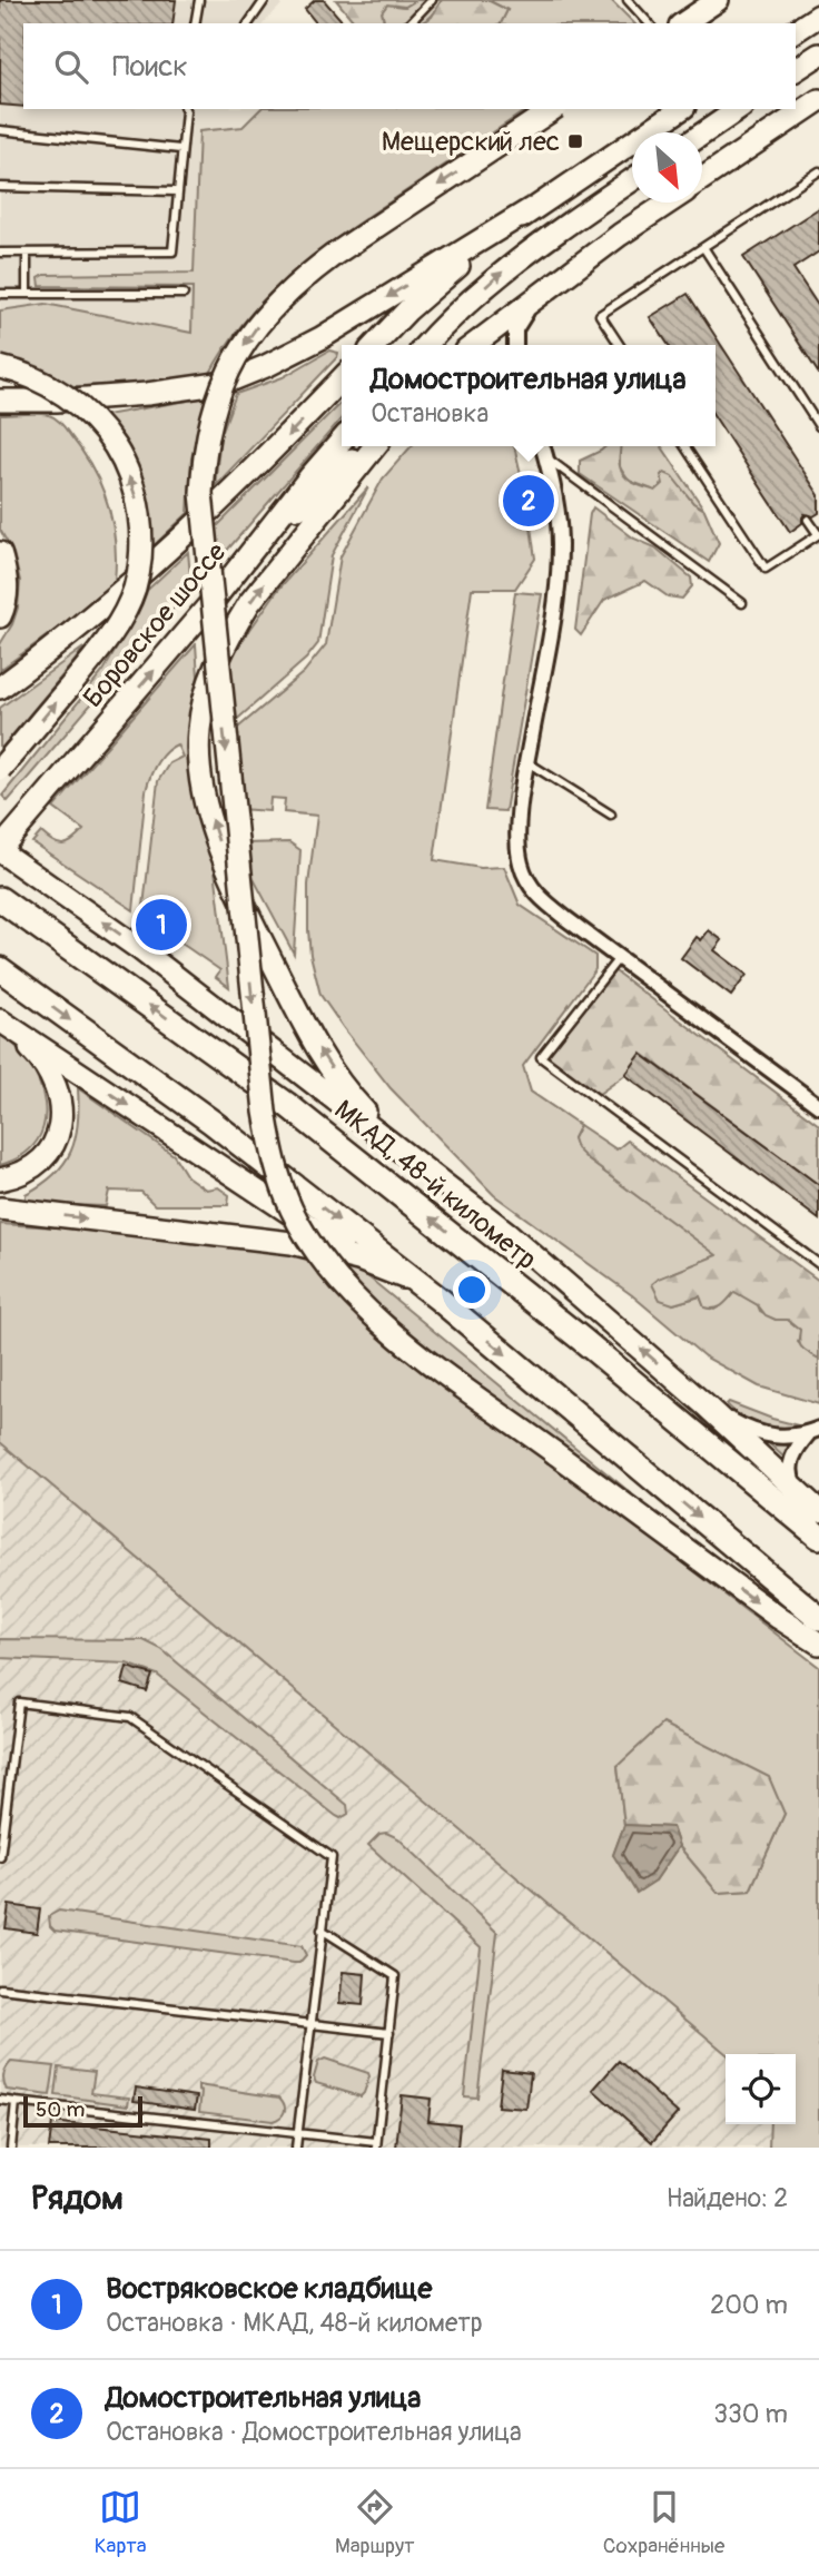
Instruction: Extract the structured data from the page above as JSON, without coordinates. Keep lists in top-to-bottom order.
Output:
{
  "streets": {
    "highway": ["МКАД, 48-й километр"],
    "main road": ["Боровское шоссе"]
  },
  "places": {
    "transit": ["Мещерский лес"]
  },
  "scale_bar": "50 m",
  "north": "bottom right",
  "page": {
    "search": "Поиск",
    "popup": ["Домостроительная улица", "Остановка"],
    "pins": ["2", "1"],
    "scale": "50 m",
    "heading": ["Рядом", "Найдено: 2"],
    "list": [
      {
        "mark": "1",
        "name": "Востряковское кладбище",
        "note": "Остановка · МКАД, 48-й километр",
        "value": "200 m"
      },
      {
        "mark": "2",
        "name": "Домостроительная улица",
        "note": "Остановка · Домостроительная улица",
        "value": "330 m"
      }
    ],
    "nav": ["Карта", "Маршрут", "Сохранённые"]
  }
}
